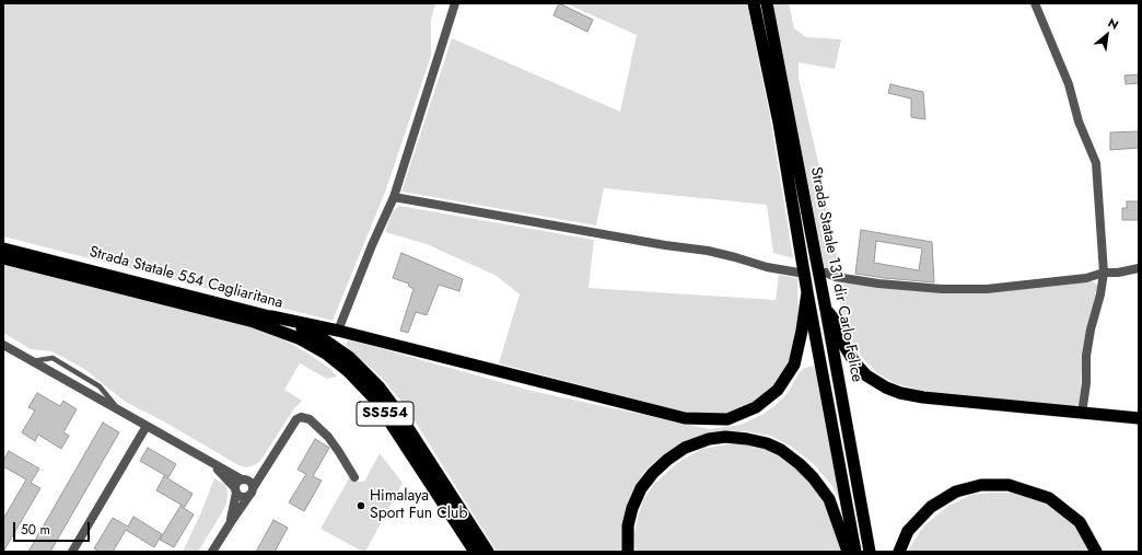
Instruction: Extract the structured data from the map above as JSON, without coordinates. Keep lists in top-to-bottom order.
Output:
{
  "streets": {
    "highway": ["Strada Statale 131 dir Carlo Felice", "Strada Statale 554 Cagliaritana", "SS554"]
  },
  "places": ["Himalaya Sport Fun Club"],
  "scale_bar": "50 m",
  "north": "top right"
}
